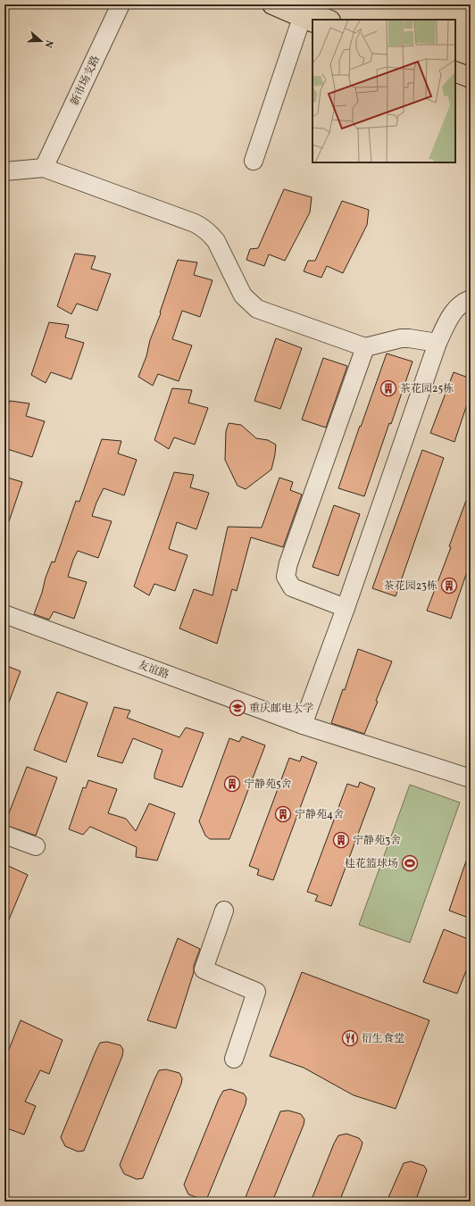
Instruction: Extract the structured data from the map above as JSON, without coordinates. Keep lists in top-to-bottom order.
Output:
{
  "streets": {
    "street": ["新市场支路", "友谊路"]
  },
  "places": {
    "building": [
      "茶花园25栋",
      "茶花园23栋",
      "宁静苑5舍",
      "宁静苑4舍",
      "宁静苑3舍"
    ],
    "school or university": ["重庆邮电大学"],
    "sports": ["桂花篮球场"],
    "restaurant": ["衍生食堂"]
  },
  "north": "right"
}
